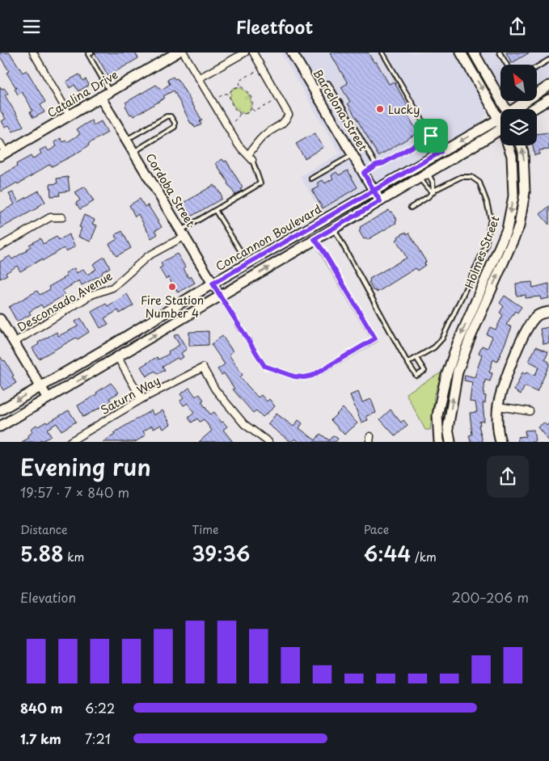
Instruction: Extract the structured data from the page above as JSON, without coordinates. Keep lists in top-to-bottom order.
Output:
{
  "streets": {
    "main road": [
      "Catalina Drive",
      "Barcelona Street",
      "Cordoba Street",
      "Concannon Boulevard",
      "Holmes Street"
    ],
    "street": ["Desconsado Avenue", "Saturn Way"]
  },
  "crossings": [
    ["Catalina Drive", "Cordoba Street"],
    ["Barcelona Street", "Concannon Boulevard"],
    ["Cordoba Street", "Concannon Boulevard"],
    ["Cordoba Street", "Desconsado Avenue"]
  ],
  "places": ["Lucky", "Fire Station Number 4"],
  "north": "top left",
  "page": {
    "header": "Fleetfoot",
    "heading": ["Evening run", "19:57 · 7 × 840 m"],
    "stats": [
      ["Distance", "5.88 km"],
      ["Time", "39:36"],
      ["Pace", "6:44 /km"]
    ],
    "chart": ["Elevation", "200–206 m"],
    "list": [
      {
        "name": "840 m",
        "note": "6:22"
      },
      {
        "name": "1.7 km",
        "note": "7:21"
      }
    ]
  }
}
